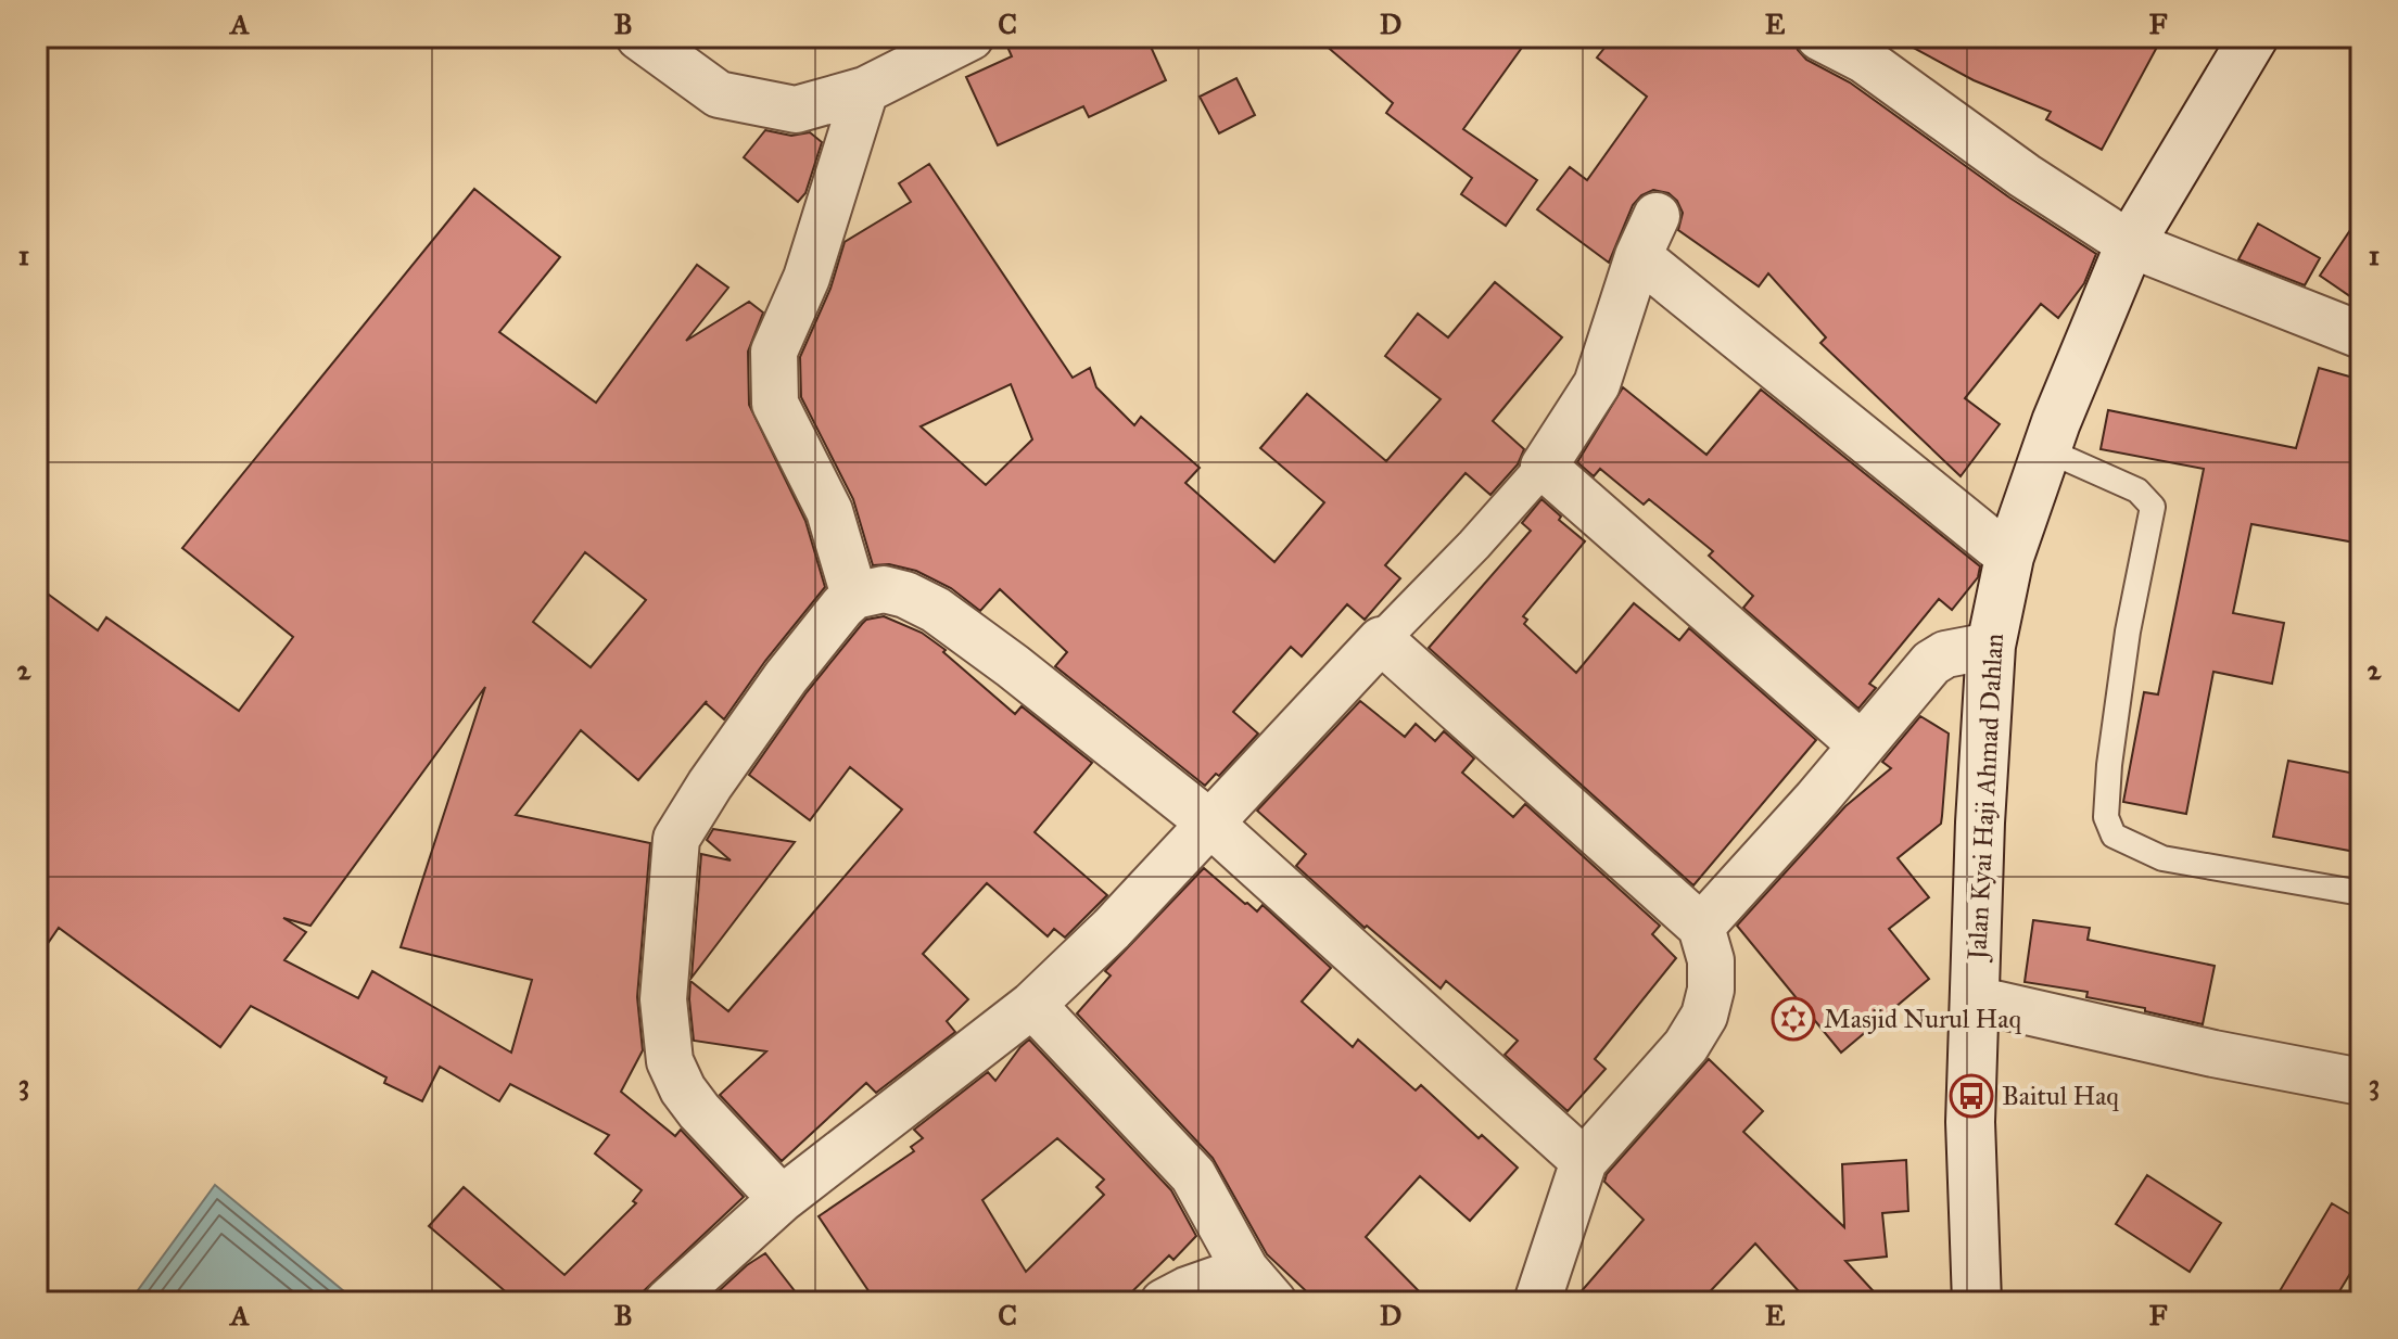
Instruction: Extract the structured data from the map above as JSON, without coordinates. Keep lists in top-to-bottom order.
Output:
{
  "streets": {
    "main road": ["Jalan Kyai Haji Ahmad Dahlan"]
  },
  "places": {
    "synagogue": ["Masjid Nurul Haq"],
    "bus stop": ["Baitul Haq"]
  },
  "grid": {
    "columns": [
      "A",
      "B",
      "C",
      "D",
      "E",
      "F"
    ],
    "rows": ["1", "2", "3"]
  }
}
